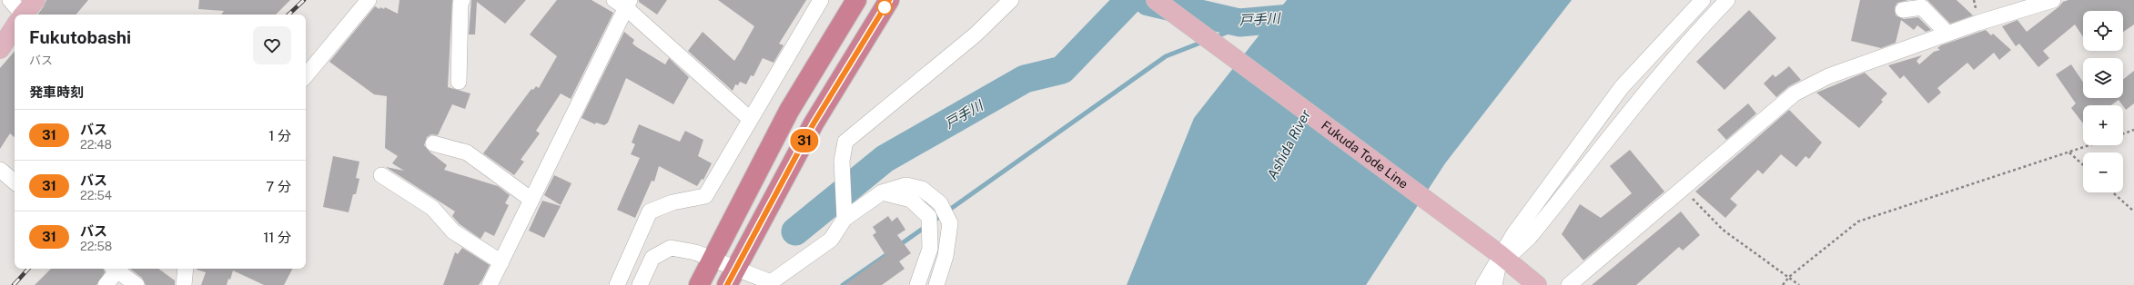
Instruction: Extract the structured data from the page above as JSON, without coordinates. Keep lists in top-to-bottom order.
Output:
{
  "streets": {
    "main road": ["Fukuda Tode Line"]
  },
  "water": ["戸手川", "Ashida River"],
  "lines": ["bus line 31"],
  "page": {
    "on_map": "31",
    "map_buttons": ["+", "−"],
    "heading": [
      ["Fukutobashi", "バス"],
      "発車時刻"
    ],
    "list": [
      {
        "mark": "31",
        "name": "バス",
        "note": "22:48",
        "value": "1 分"
      },
      {
        "mark": "31",
        "name": "バス",
        "note": "22:54",
        "value": "7 分"
      },
      {
        "mark": "31",
        "name": "バス",
        "note": "22:58",
        "value": "11 分"
      }
    ]
  }
}
